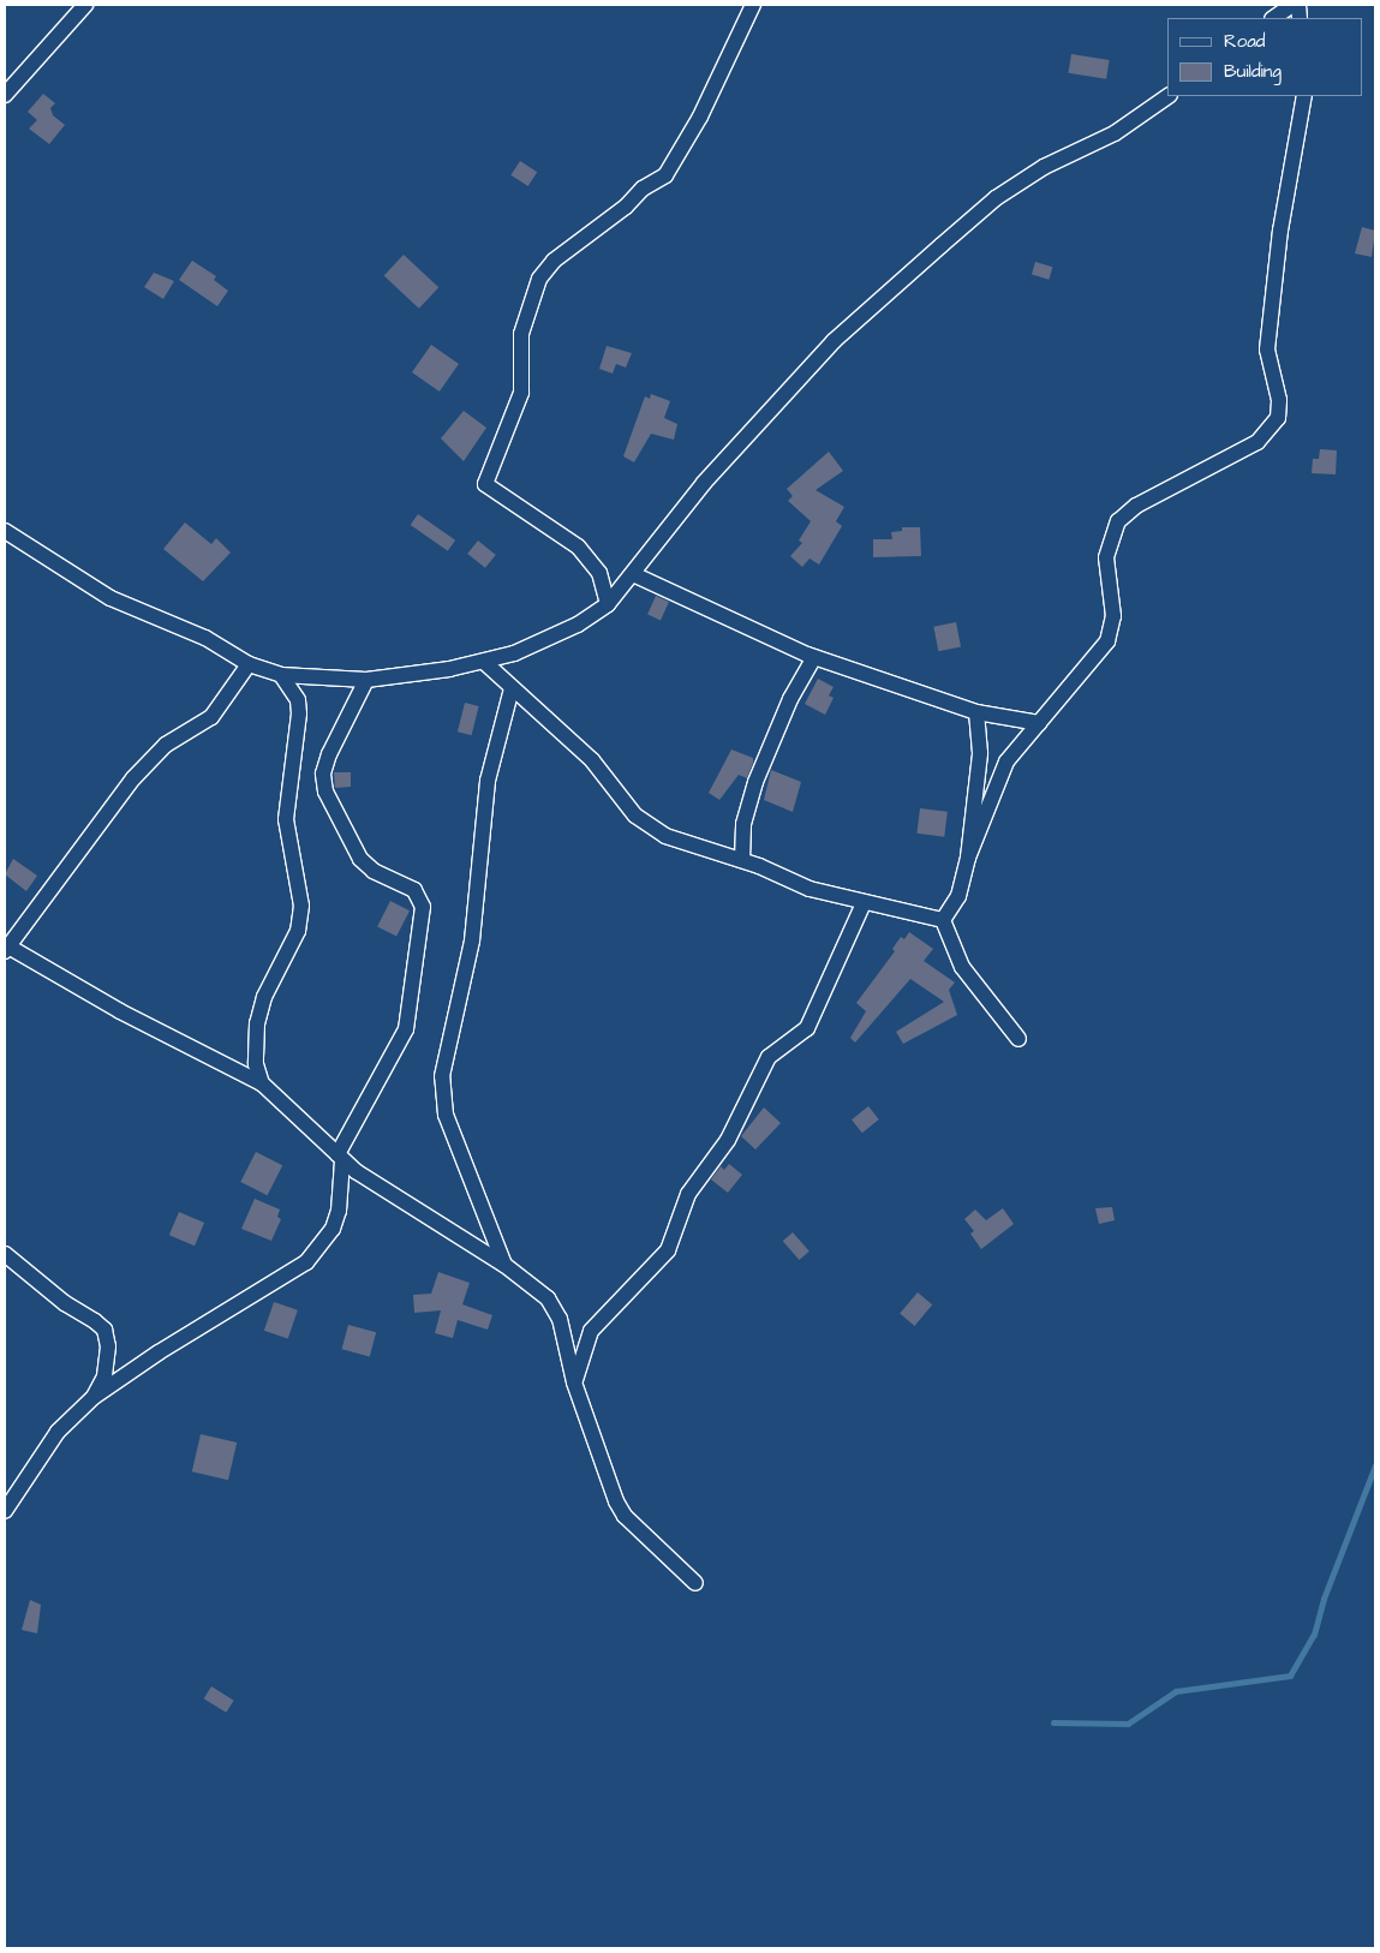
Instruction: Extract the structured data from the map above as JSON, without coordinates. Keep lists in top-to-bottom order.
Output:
{
  "legend": ["Road", "Building"]
}
